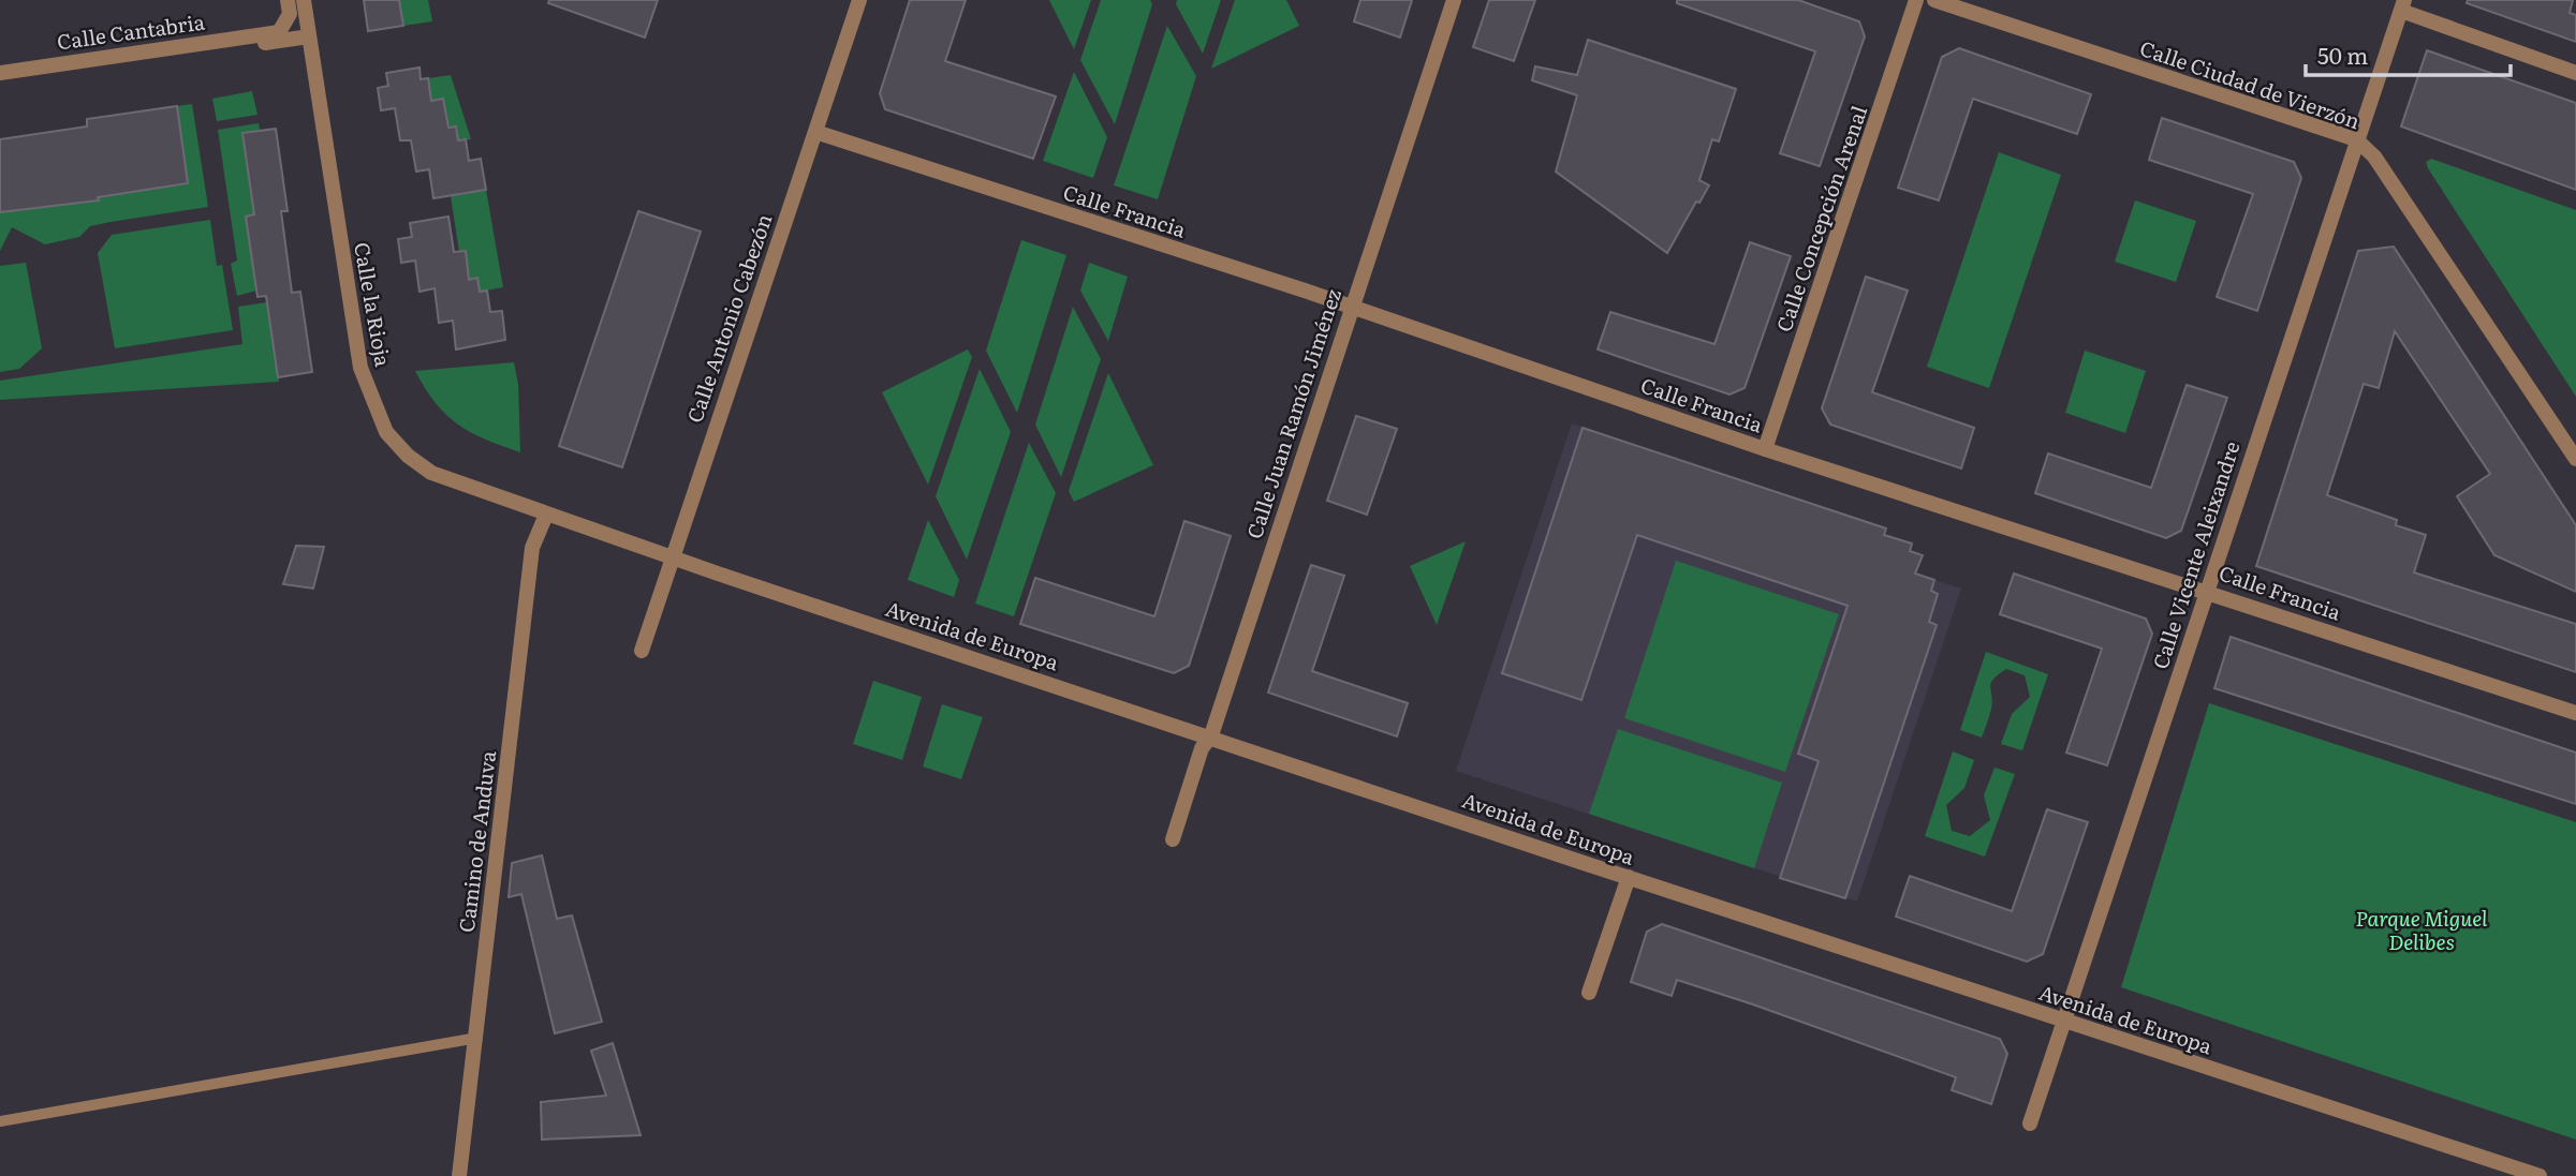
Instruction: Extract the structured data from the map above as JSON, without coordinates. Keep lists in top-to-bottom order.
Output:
{
  "streets": {
    "street": [
      "Calle Cantabria",
      "Calle Ciudad de Vierzón",
      "Calle Francia",
      "Calle Concepción Arenal",
      "Calle la Rioja",
      "Calle Antonio Cabezón",
      "Calle Juan Ramón Jiménez",
      "Calle Vicente Aleixandre",
      "Avenida de Europa",
      "Camino de Anduva"
    ]
  },
  "crossings": [
    ["Calle Cantabria", "Calle la Rioja"],
    ["Calle Ciudad de Vierzón", "Calle Vicente Aleixandre"],
    ["Calle Francia", "Calle Concepción Arenal"],
    ["Calle Francia", "Calle Antonio Cabezón"],
    ["Calle Francia", "Calle Juan Ramón Jiménez"],
    ["Calle Francia", "Calle Vicente Aleixandre"],
    ["Calle la Rioja", "Avenida de Europa"],
    ["Calle la Rioja", "Camino de Anduva"],
    ["Calle Antonio Cabezón", "Avenida de Europa"],
    ["Calle Juan Ramón Jiménez", "Avenida de Europa"],
    ["Calle Vicente Aleixandre", "Avenida de Europa"],
    ["Avenida de Europa", "Camino de Anduva"]
  ],
  "parks": ["Parque Miguel Delibes"],
  "scale_bar": "50 m"
}
